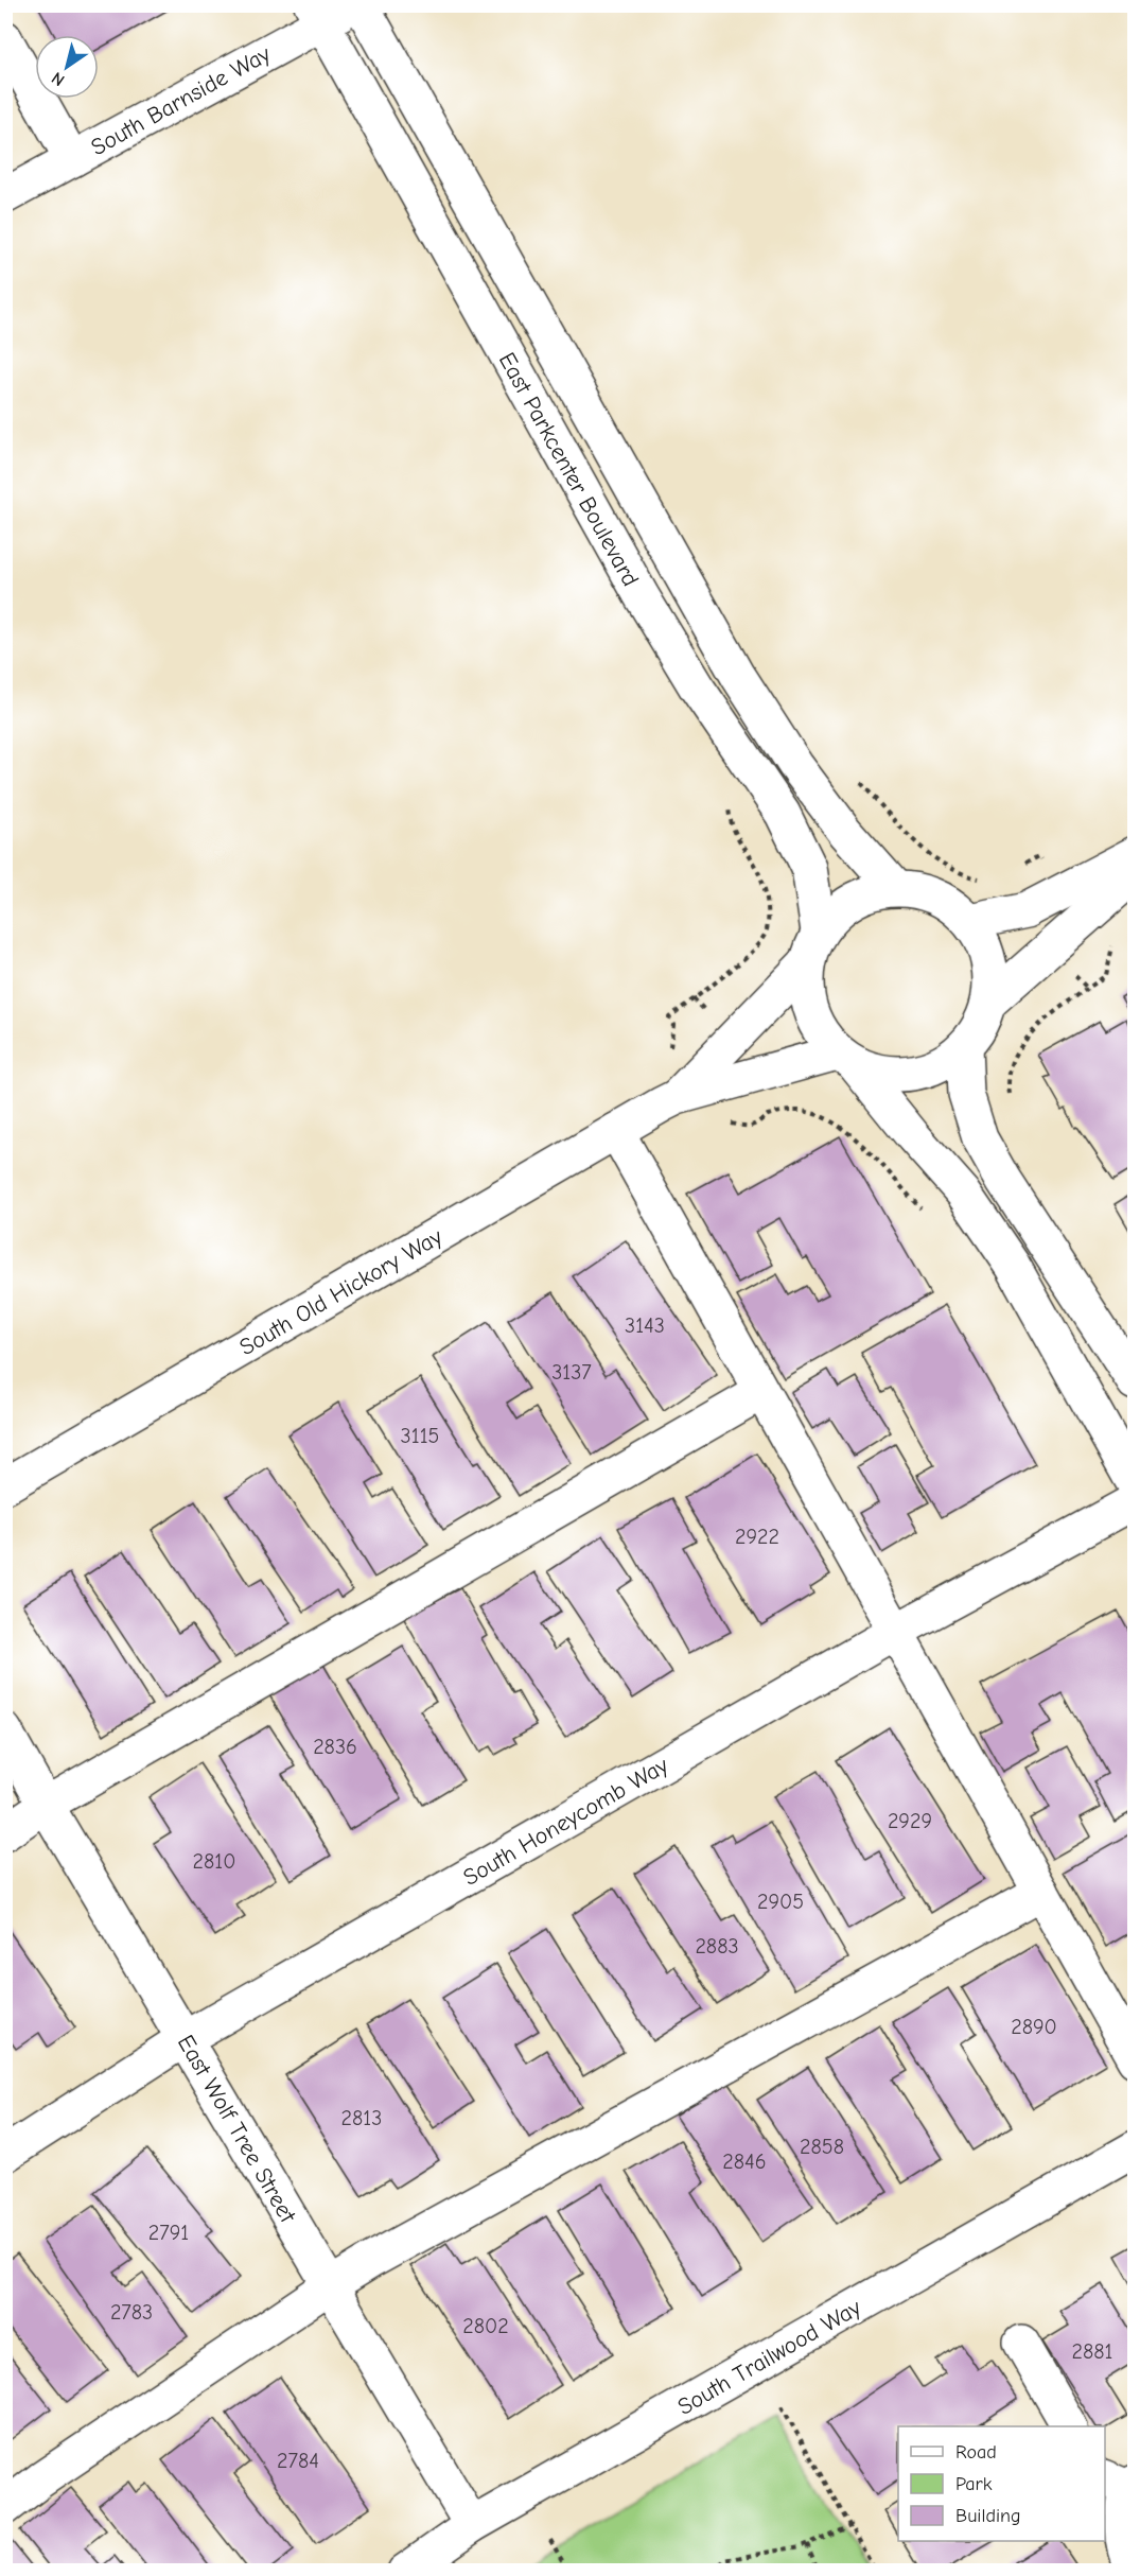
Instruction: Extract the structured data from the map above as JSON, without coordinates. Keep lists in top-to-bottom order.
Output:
{
  "streets": {
    "street": [
      "South Barnside Way",
      "East Parkcenter Boulevard",
      "South Old Hickory Way",
      "South Honeycomb Way",
      "East Wolf Tree Street",
      "South Trailwood Way"
    ]
  },
  "crossings": [
    ["South Barnside Way", "East Parkcenter Boulevard"],
    ["East Parkcenter Boulevard", "South Old Hickory Way"],
    ["South Honeycomb Way", "East Wolf Tree Street"],
    ["East Wolf Tree Street", "South Trailwood Way"]
  ],
  "house_numbers": [
    "3143",
    "3137",
    "3115",
    "2922",
    "2836",
    "2929",
    "2810",
    "2905",
    "2883",
    "2890",
    "2813",
    "2858",
    "2846",
    "2791",
    "2783",
    "2802",
    "2881",
    "2784"
  ],
  "legend": ["Road", "Park", "Building"],
  "north": "bottom left"
}
